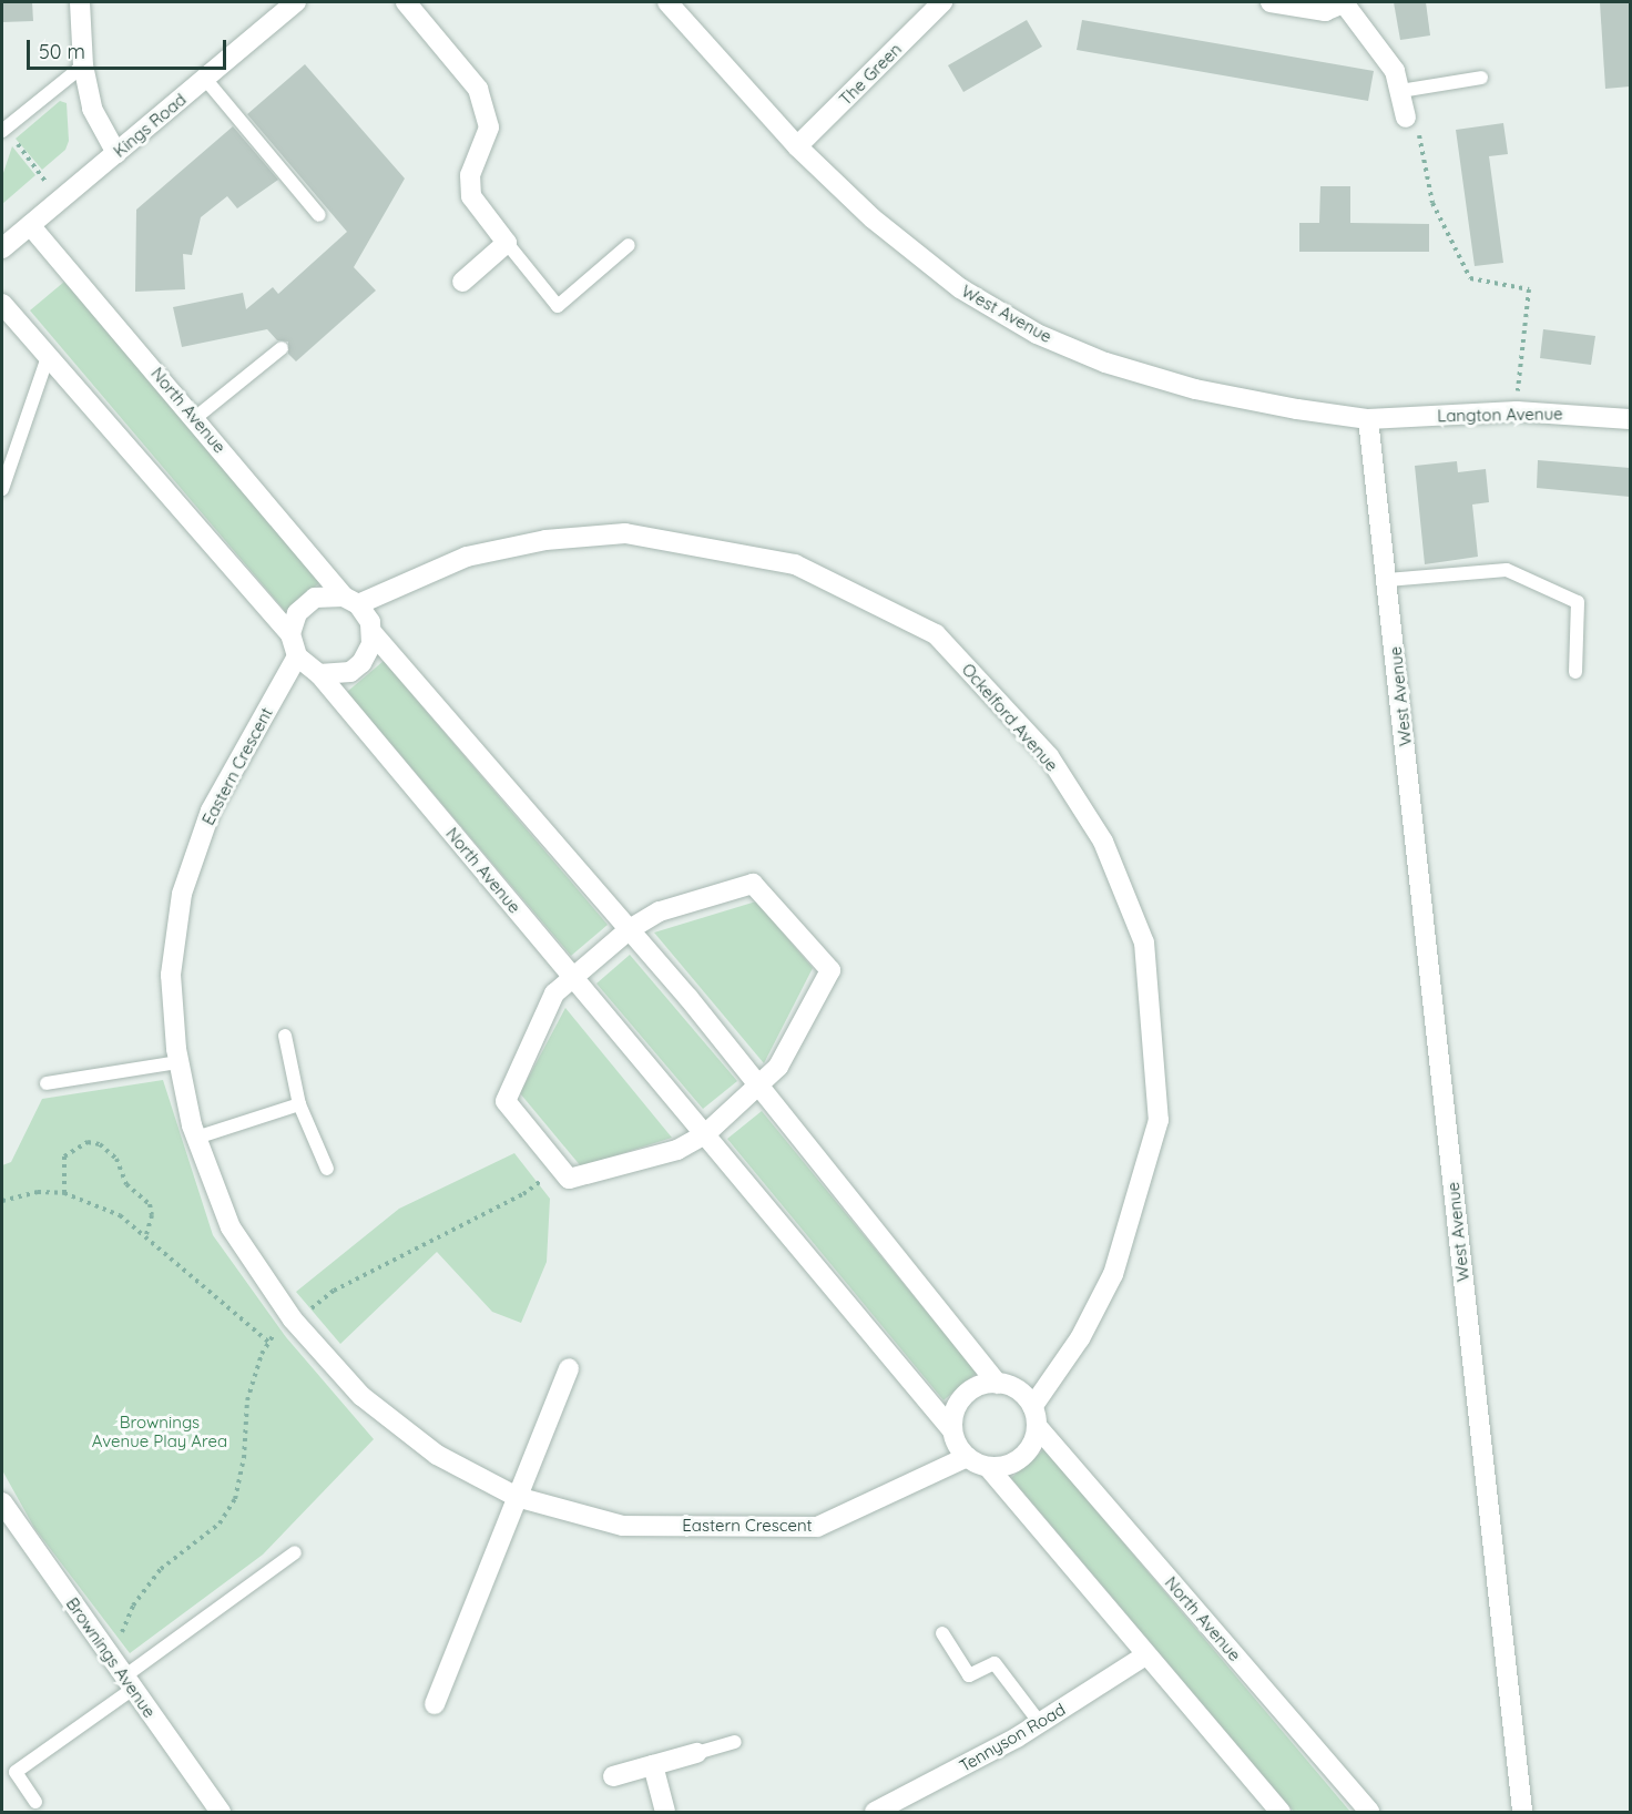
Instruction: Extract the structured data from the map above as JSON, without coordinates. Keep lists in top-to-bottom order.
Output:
{
  "streets": {
    "street": [
      "The Green",
      "Kings Road",
      "West Avenue",
      "North Avenue",
      "Langton Avenue",
      "Ockelford Avenue",
      "Eastern Crescent",
      "Brownings Avenue",
      "Tennyson Road"
    ]
  },
  "crossings": [
    ["The Green", "West Avenue"],
    ["Kings Road", "North Avenue"],
    ["West Avenue", "Langton Avenue"],
    ["North Avenue", "Ockelford Avenue"],
    ["North Avenue", "Eastern Crescent"],
    ["Ockelford Avenue", "Eastern Crescent"]
  ],
  "parks": ["Brownings Avenue Play Area"],
  "scale_bar": "50 m"
}
